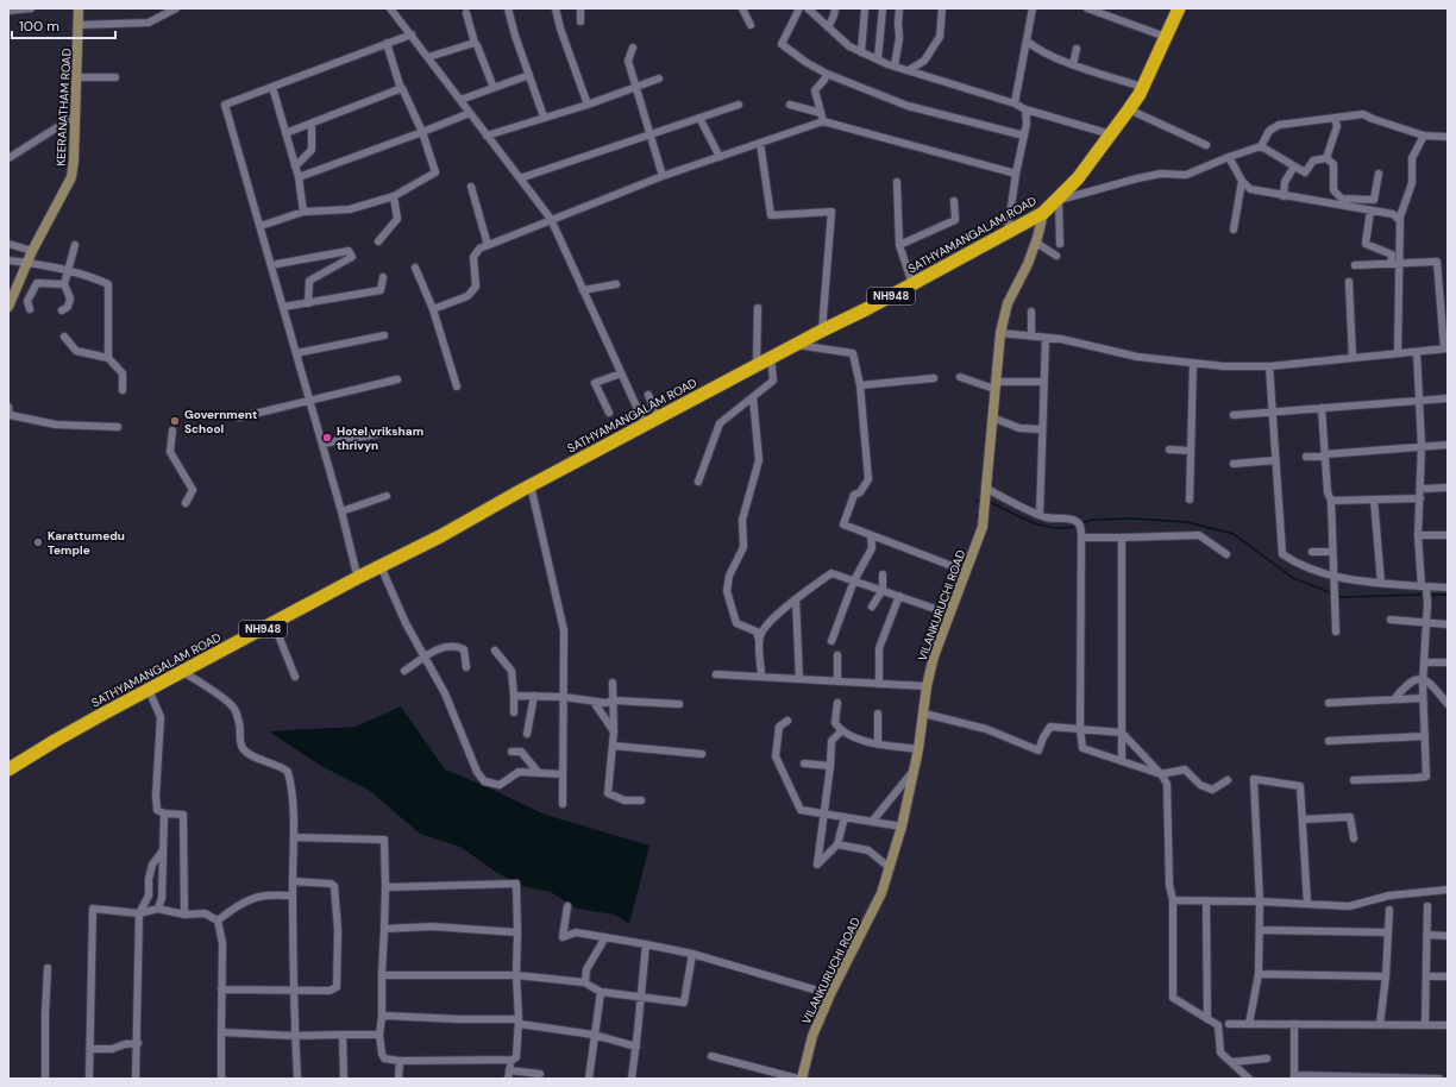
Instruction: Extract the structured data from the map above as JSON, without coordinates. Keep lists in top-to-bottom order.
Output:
{
  "streets": {
    "highway": ["SATHYAMANGALAM ROAD", "NH948"],
    "street": ["KEERANATHAM ROAD", "VILANKURUCHI ROAD"]
  },
  "crossings": [
    ["SATHYAMANGALAM ROAD", "VILANKURUCHI ROAD"]
  ],
  "places": ["Government School", "Hotel vriksham thrivyn", "Karattumedu Temple"],
  "scale_bar": "100 m"
}
